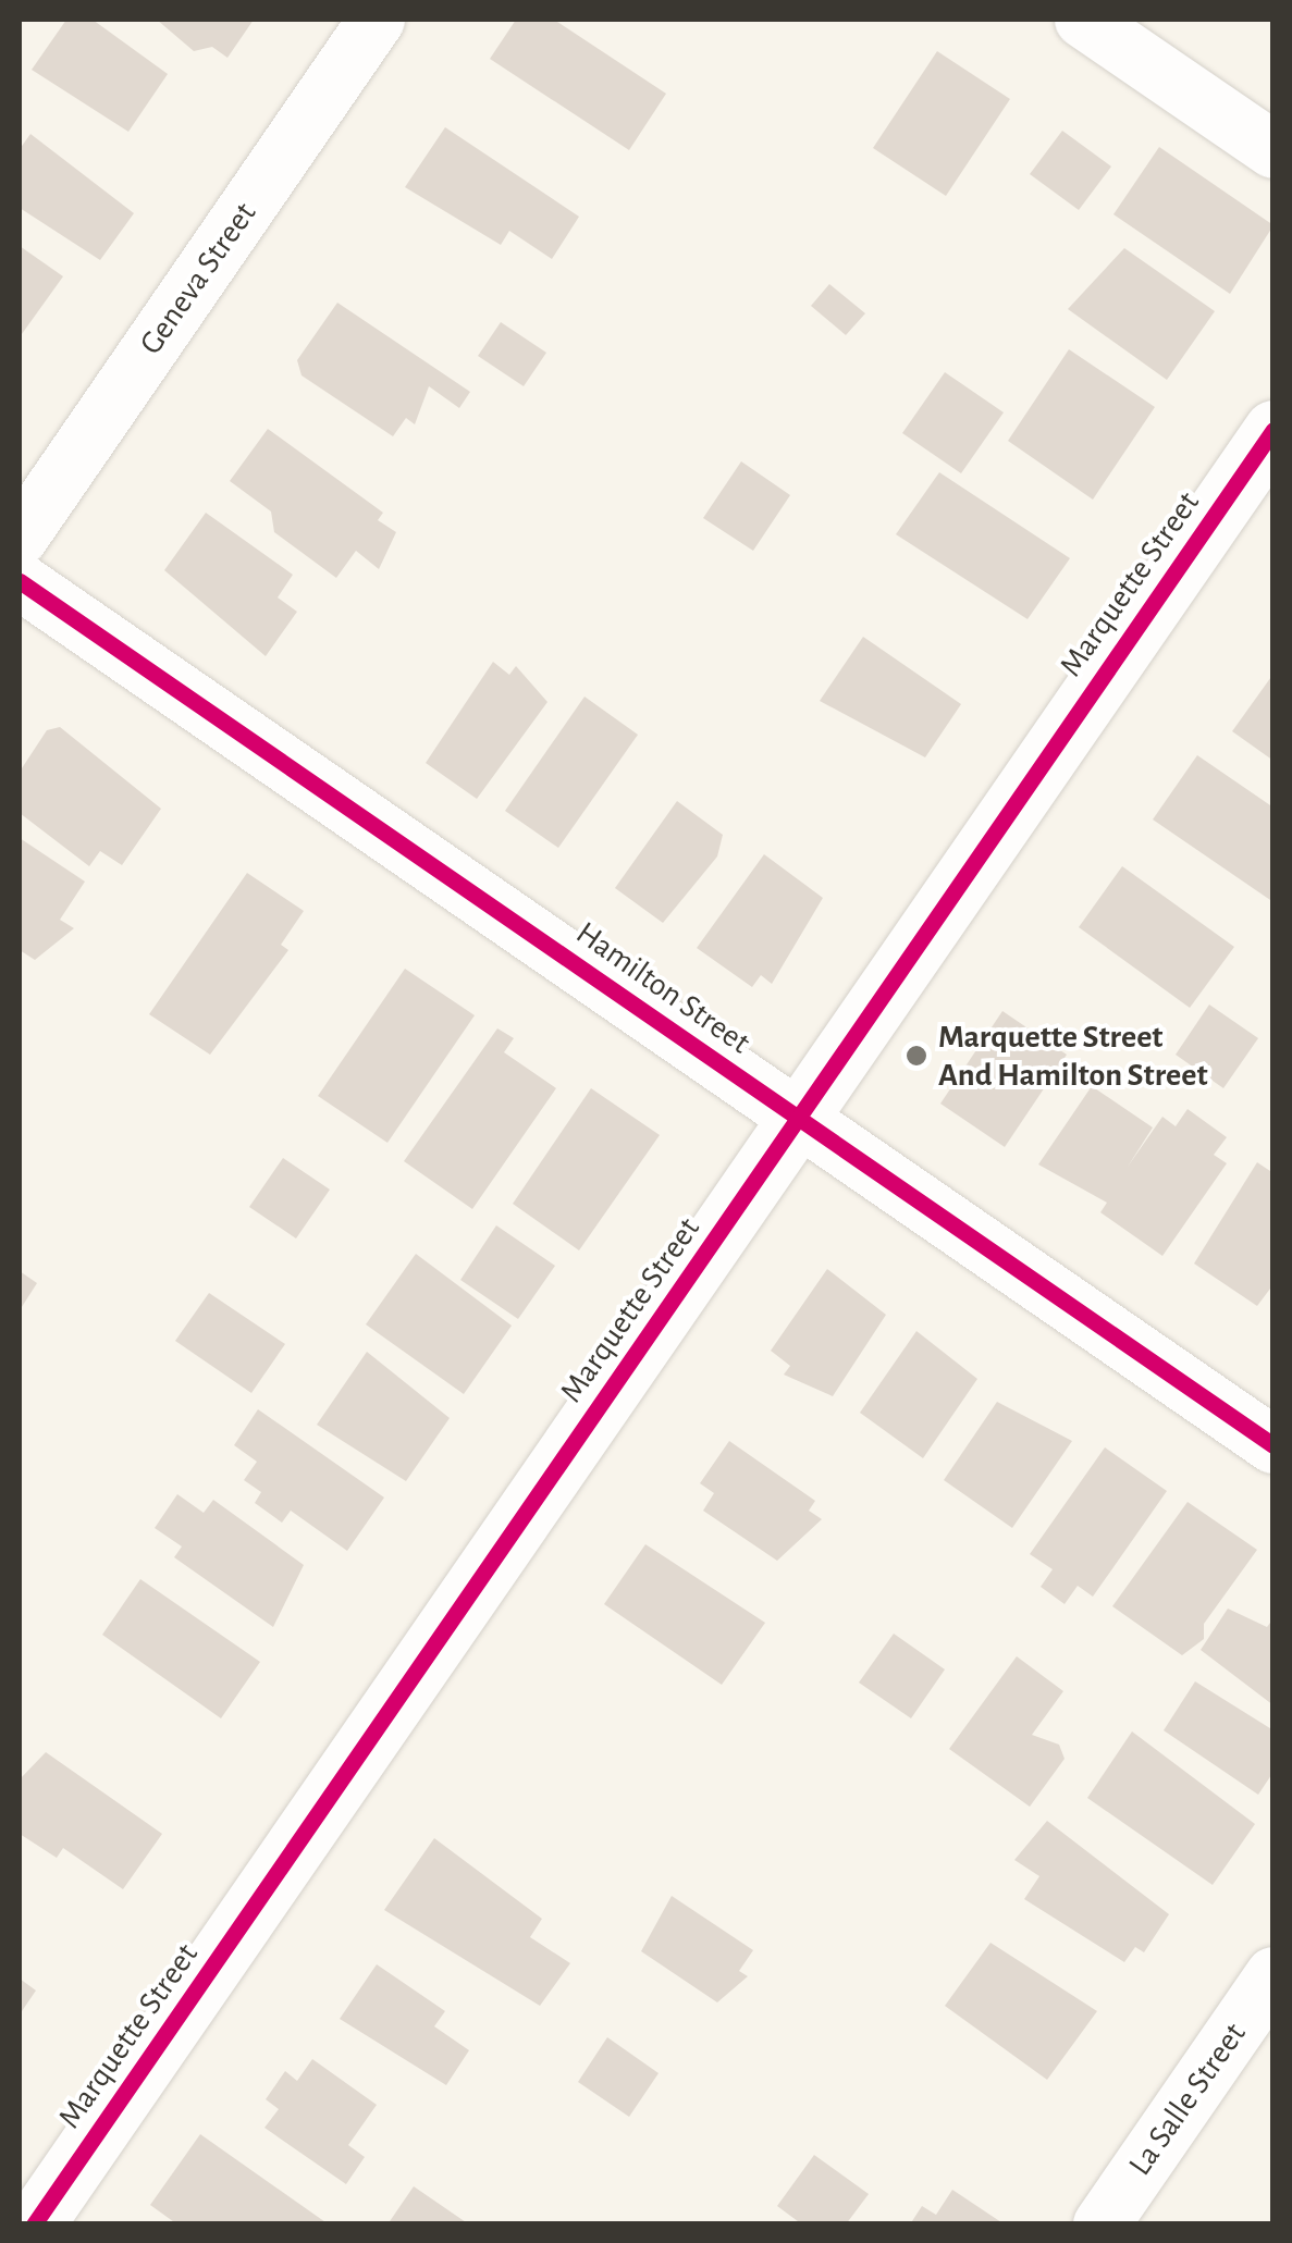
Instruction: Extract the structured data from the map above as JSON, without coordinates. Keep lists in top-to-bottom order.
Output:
{
  "streets": {
    "street": [
      "Geneva Street",
      "Marquette Street",
      "Hamilton Street",
      "La Salle Street"
    ]
  },
  "crossings": [
    ["Marquette Street", "Hamilton Street"]
  ],
  "places": ["Marquette Street And Hamilton Street"]
}
